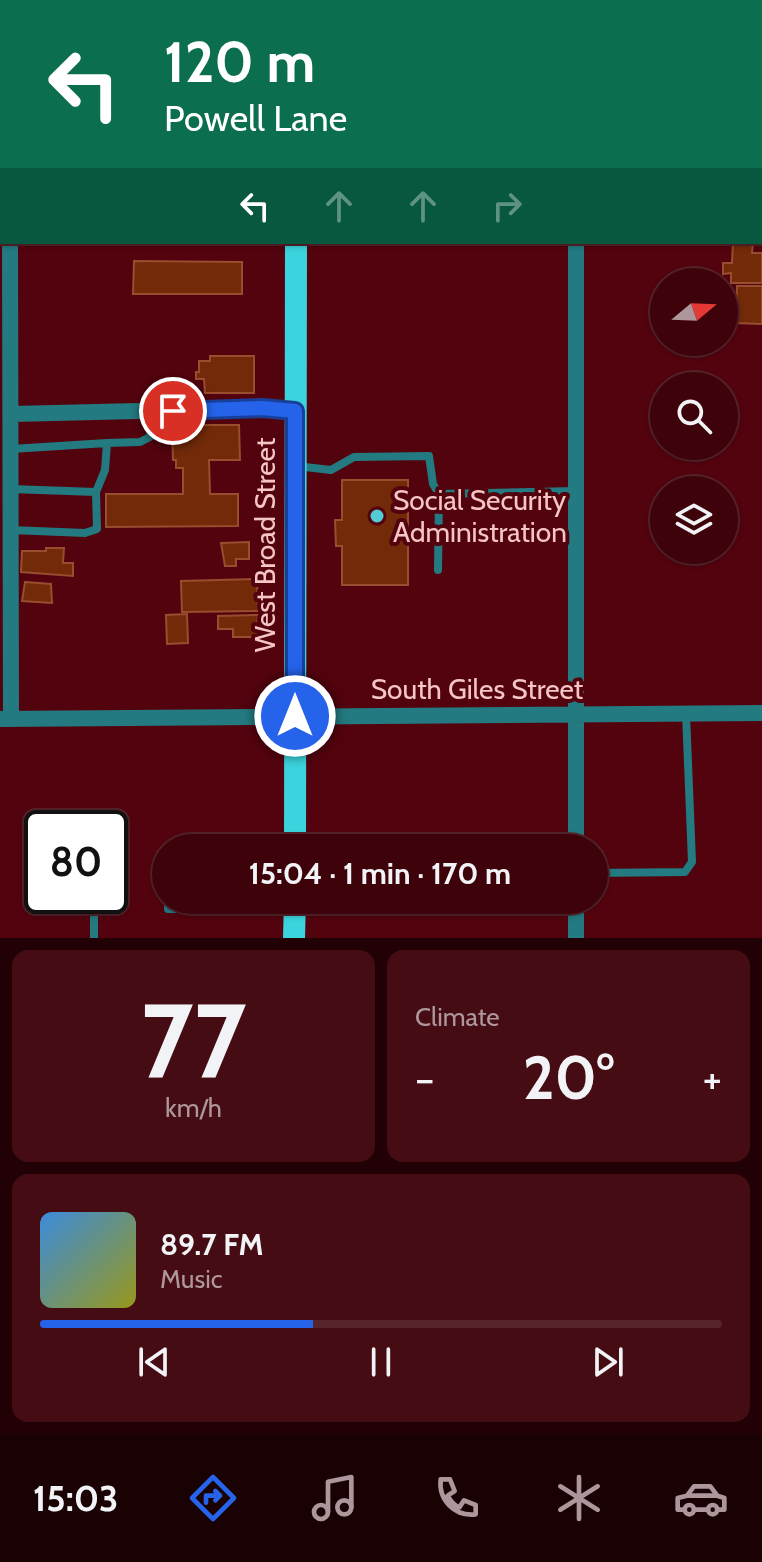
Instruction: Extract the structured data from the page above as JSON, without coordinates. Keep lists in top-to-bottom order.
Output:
{
  "streets": {
    "highway": ["West Broad Street"],
    "street": ["South Giles Street"]
  },
  "crossings": [
    ["West Broad Street", "South Giles Street"]
  ],
  "places": ["Social Security Administration"],
  "north": "right",
  "page": {
    "turn": ["120 m", "Powell Lane"],
    "limit": "80",
    "trip": "15:04 · 1 min · 170 m",
    "tile": [
      ["77", "km/h"],
      "Climate"
    ],
    "heat": ["−", "20°", "+"],
    "song": ["89.7 FM", "Music"],
    "tabs": "15:03"
  }
}
